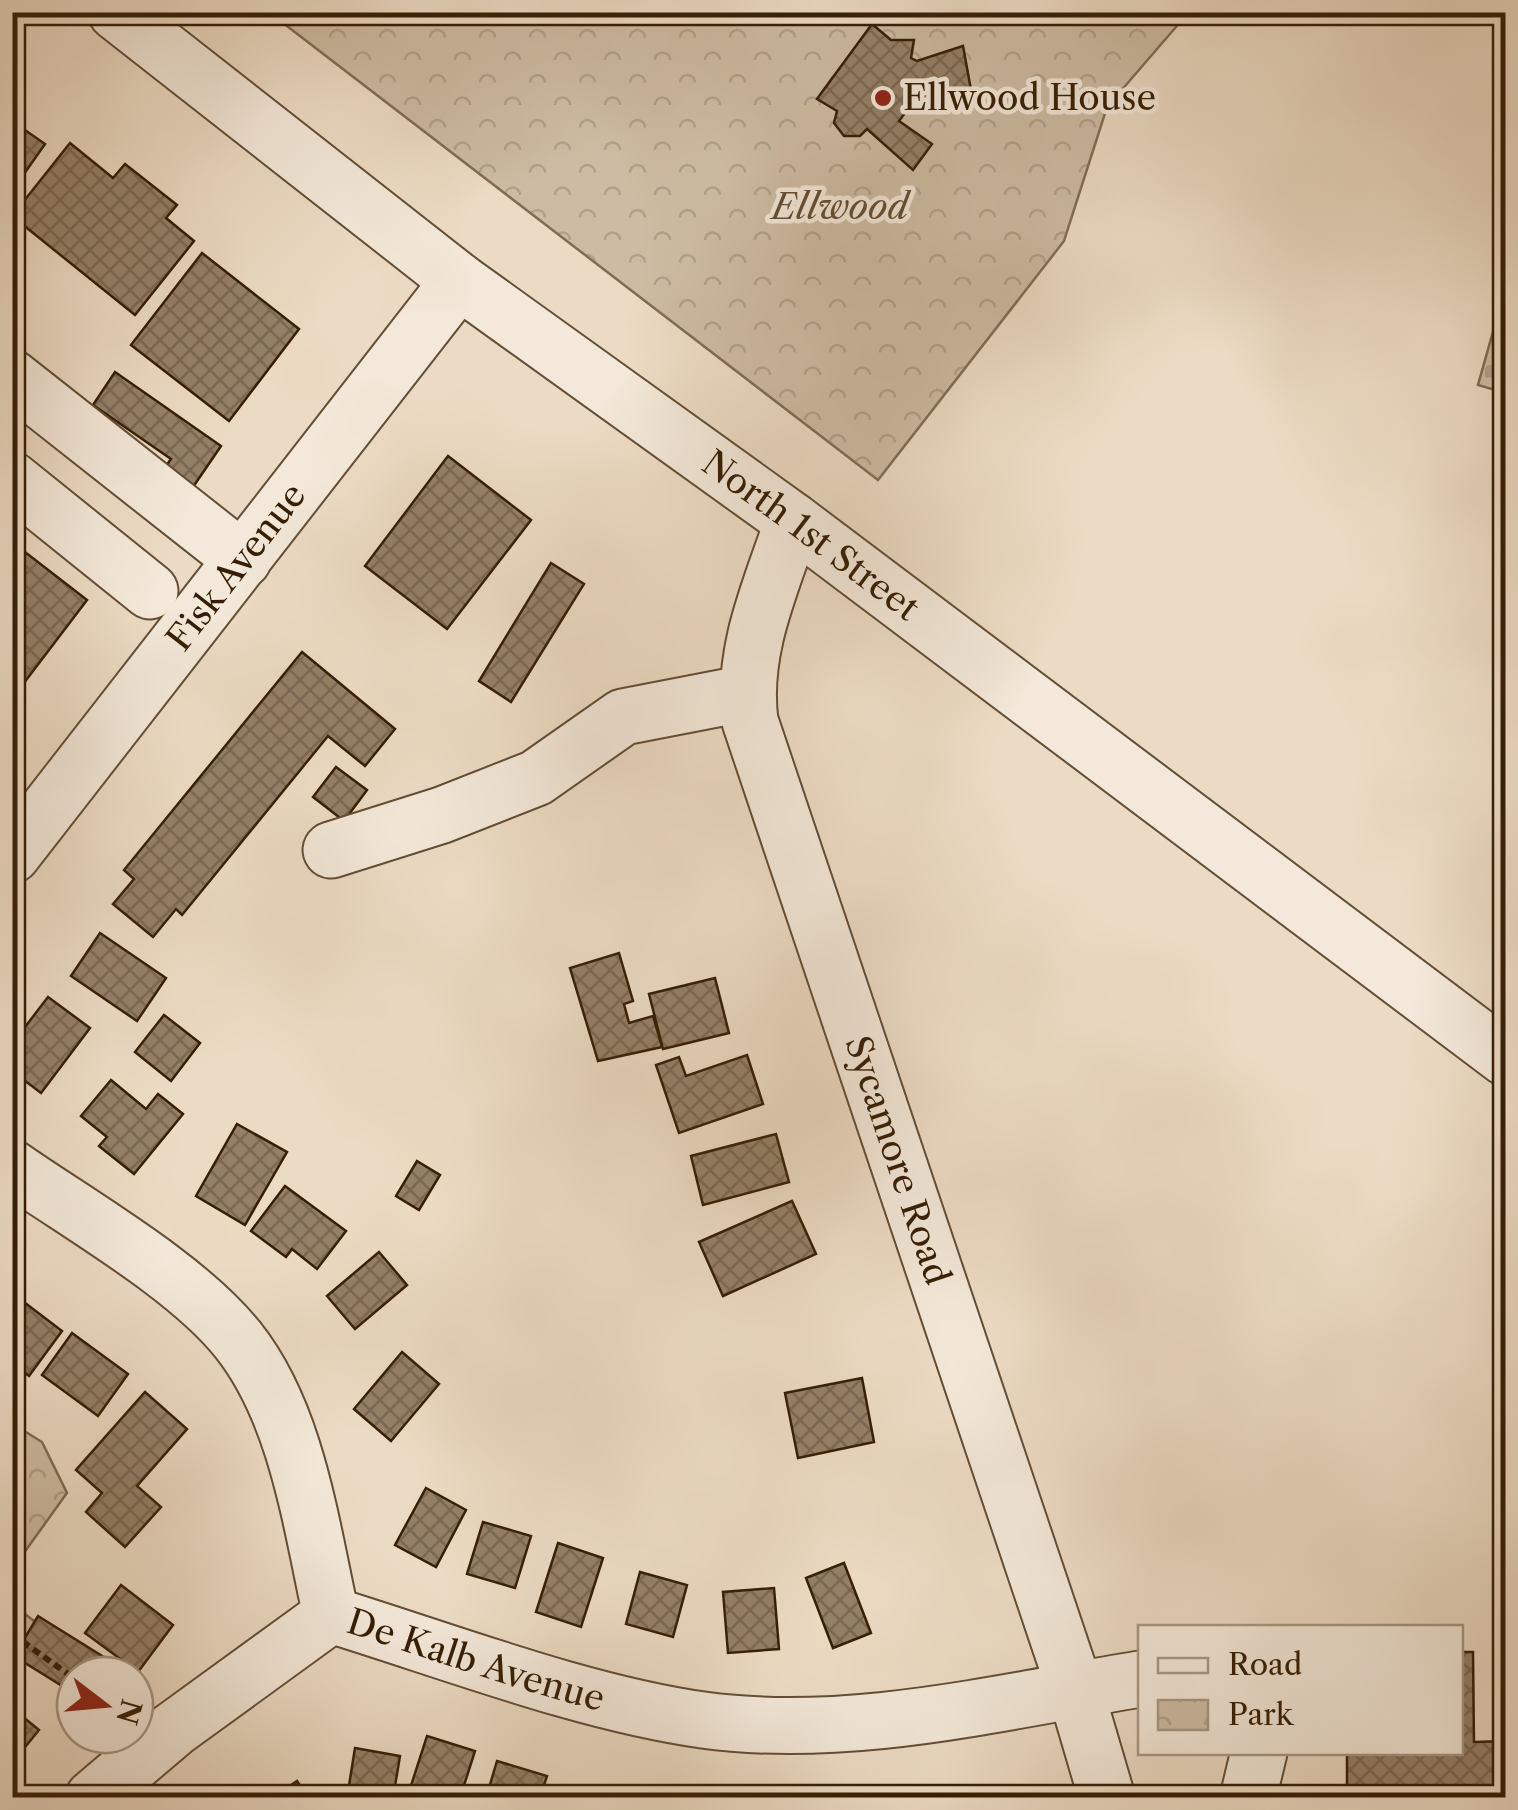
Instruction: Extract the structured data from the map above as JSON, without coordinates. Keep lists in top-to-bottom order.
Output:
{
  "streets": {
    "street": [
      "North 1st Street",
      "Fisk Avenue",
      "Sycamore Road",
      "De Kalb Avenue"
    ]
  },
  "crossings": [
    ["North 1st Street", "Fisk Avenue"],
    ["North 1st Street", "Sycamore Road"],
    ["Sycamore Road", "De Kalb Avenue"]
  ],
  "parks": ["Ellwood"],
  "places": ["Ellwood House"],
  "legend": ["Road", "Park"],
  "north": "right"
}
